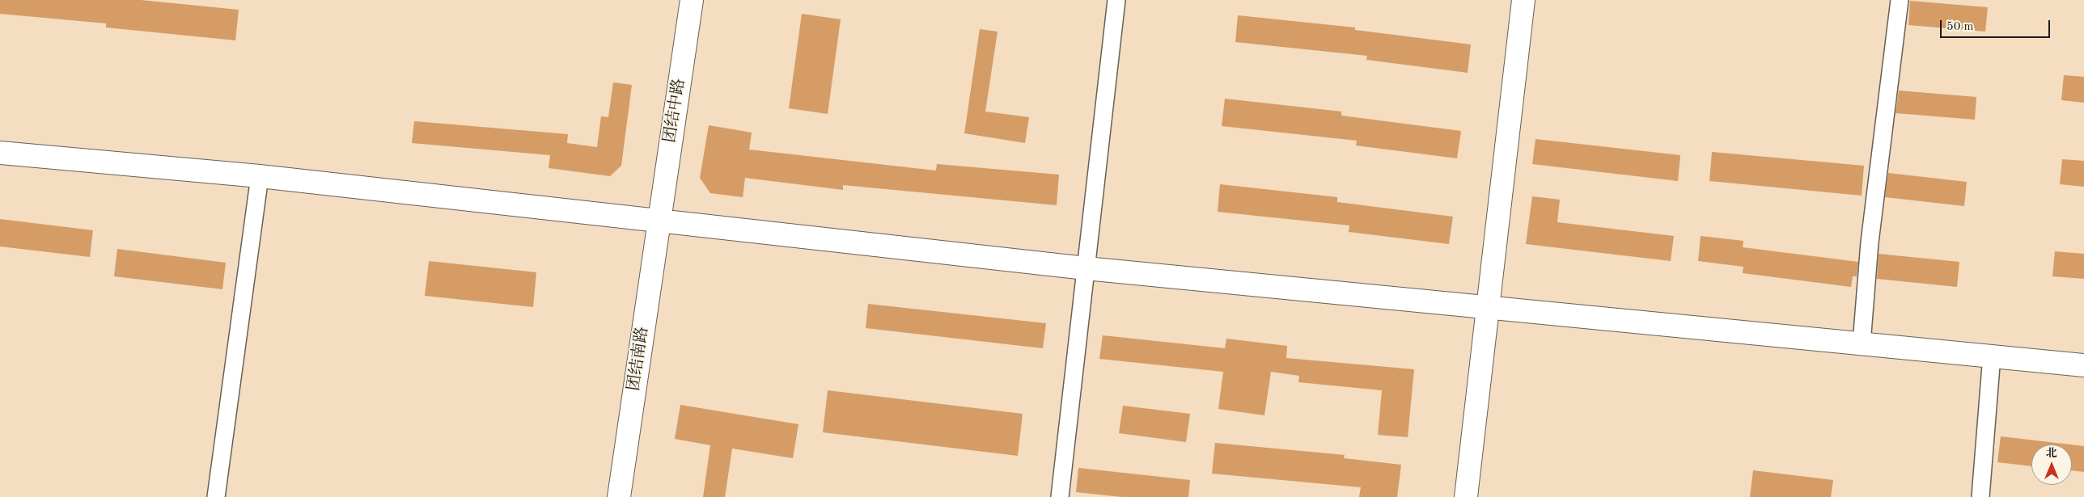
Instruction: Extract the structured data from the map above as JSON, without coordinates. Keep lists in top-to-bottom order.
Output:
{
  "streets": {
    "main road": ["团结中路", "团结南路"]
  },
  "crossings": [
    ["团结中路", "团结南路"]
  ],
  "scale_bar": "50 m",
  "north": "top"
}
